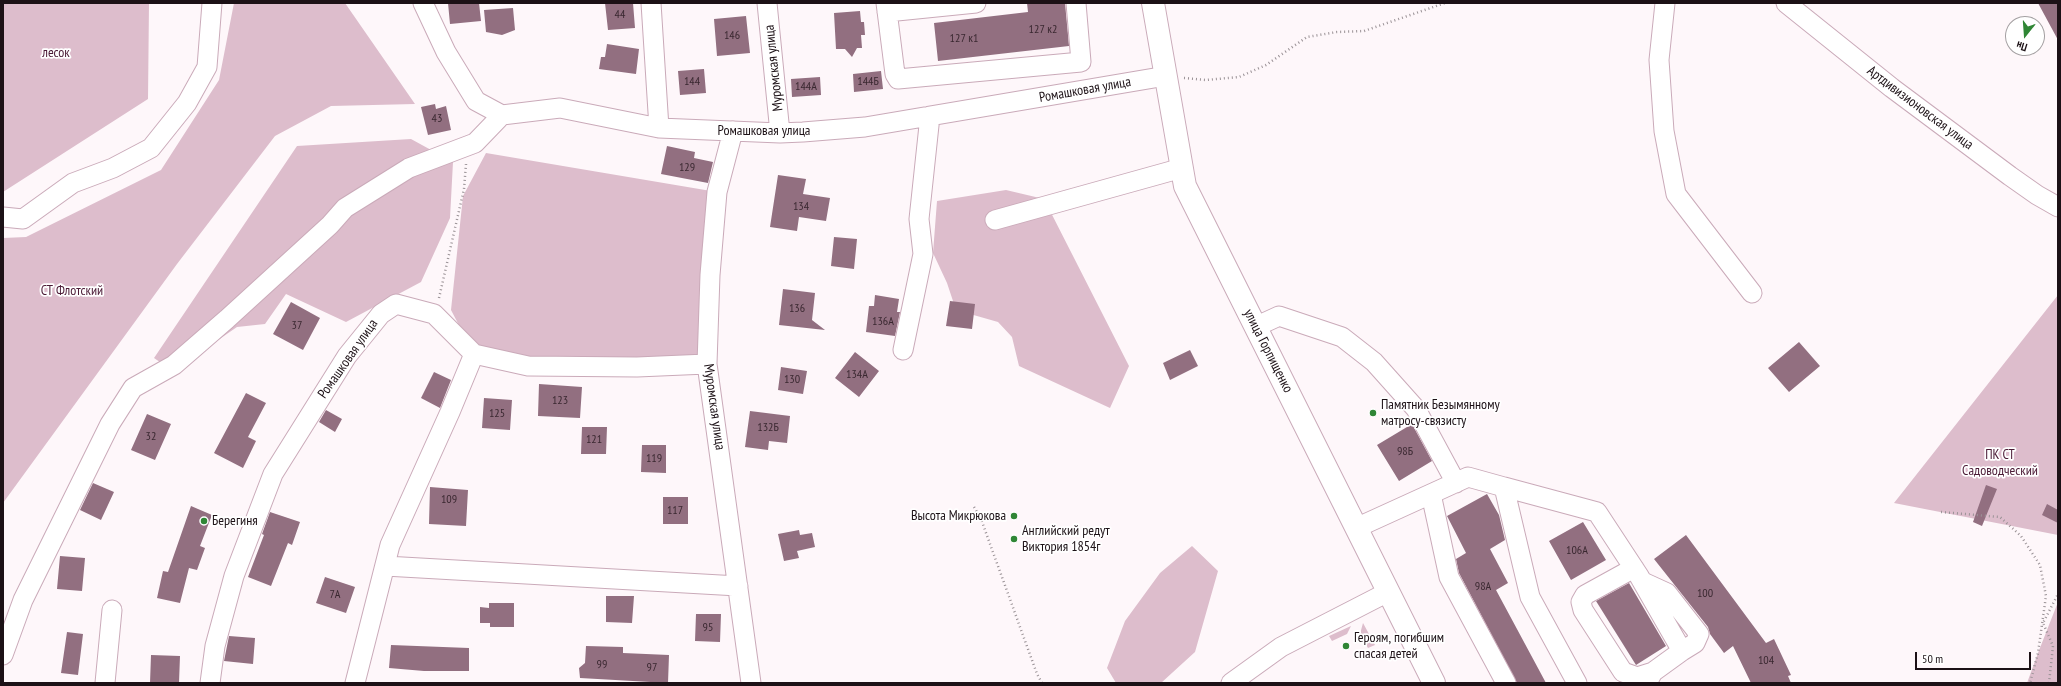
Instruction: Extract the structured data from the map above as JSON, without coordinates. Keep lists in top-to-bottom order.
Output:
{
  "streets": {
    "main road": ["улица Горпищенко"],
    "street": ["Муромская улица", "Ромашковая улица", "Артдивизионовская улица"]
  },
  "crossings": [
    ["Муромская улица", "Ромашковая улица"],
    ["Ромашковая улица", "улица Горпищенко"]
  ],
  "parks": ["лесок", "СТ Флотский", "ПК СТ Садоводческий"],
  "places": [
    "Памятник Безымянному матросу-связисту",
    "Высота Микрюкова",
    "Берегиня",
    "Английский редут Виктория 1854г",
    "Героям, погибшим спасая детей"
  ],
  "house_numbers": [
    "44",
    "127 к2",
    "146",
    "127 к1",
    "144",
    "144Б",
    "144А",
    "43",
    "129",
    "134",
    "136",
    "136А",
    "37",
    "134А",
    "130",
    "123",
    "125",
    "132Б",
    "32",
    "121",
    "98Б",
    "119",
    "109",
    "117",
    "106А",
    "98А",
    "100",
    "7А",
    "95",
    "104",
    "99",
    "97"
  ],
  "scale_bar": "50 m",
  "north": "bottom"
}
